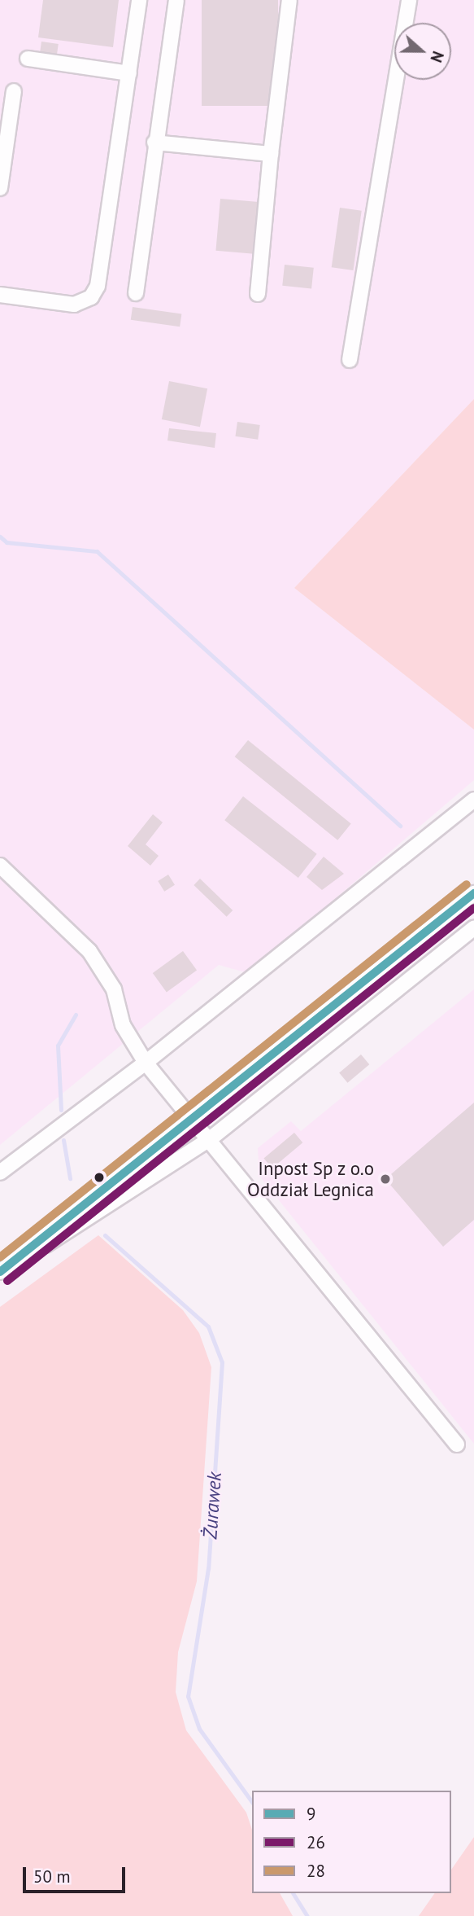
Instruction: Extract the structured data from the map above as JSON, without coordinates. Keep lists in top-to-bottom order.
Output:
{
  "water": ["Żurawek"],
  "places": ["Inpost Sp z o.o Oddział Legnica"],
  "lines": ["transit line 28", "transit line 9", "transit line 26"],
  "legend": ["9", "26", "28"],
  "scale_bar": "50 m",
  "north": "right"
}
